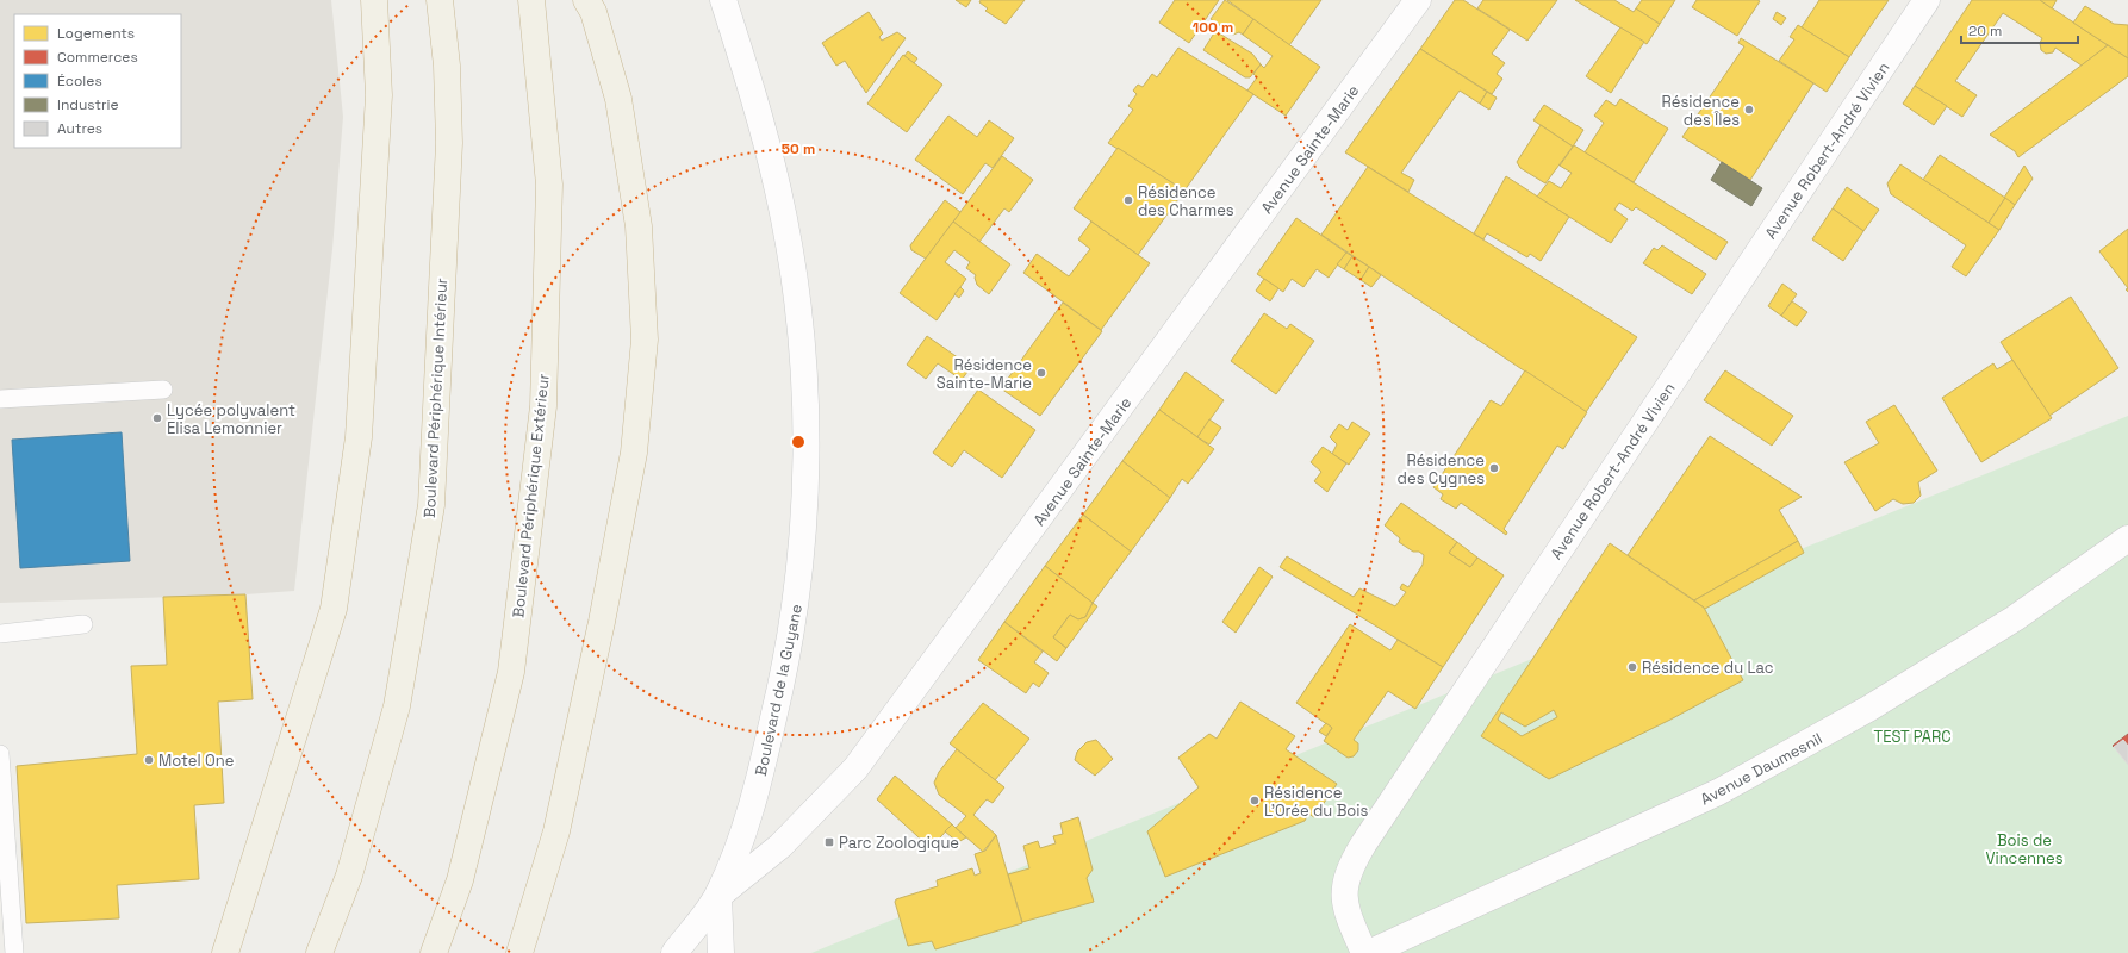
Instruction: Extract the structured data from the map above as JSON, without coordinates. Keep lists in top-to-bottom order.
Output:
{
  "streets": {
    "highway": ["Boulevard Périphérique Intérieur", "Boulevard Périphérique Extérieur"],
    "street": [
      "Avenue Sainte-Marie",
      "Avenue Robert-André Vivien",
      "Boulevard de la Guyane",
      "Avenue Daumesnil"
    ]
  },
  "crossings": [
    ["Avenue Sainte-Marie", "Boulevard de la Guyane"]
  ],
  "parks": ["TEST PARC", "Bois de Vincennes"],
  "places": {
    "other": [
      "Résidence des Îles",
      "Résidence des Charmes",
      "Résidence Sainte-Marie",
      "Lycée polyvalent Elisa Lemonnier",
      "Résidence des Cygnes",
      "Résidence du Lac",
      "Motel One",
      "Résidence L'Orée du Bois"
    ],
    "transit": ["Parc Zoologique"]
  },
  "legend": [
    "Logements",
    "Commerces",
    "Écoles",
    "Industrie",
    "Autres"
  ],
  "scale_bar": "20 m",
  "rings": ["100 m", "50 m"]
}
